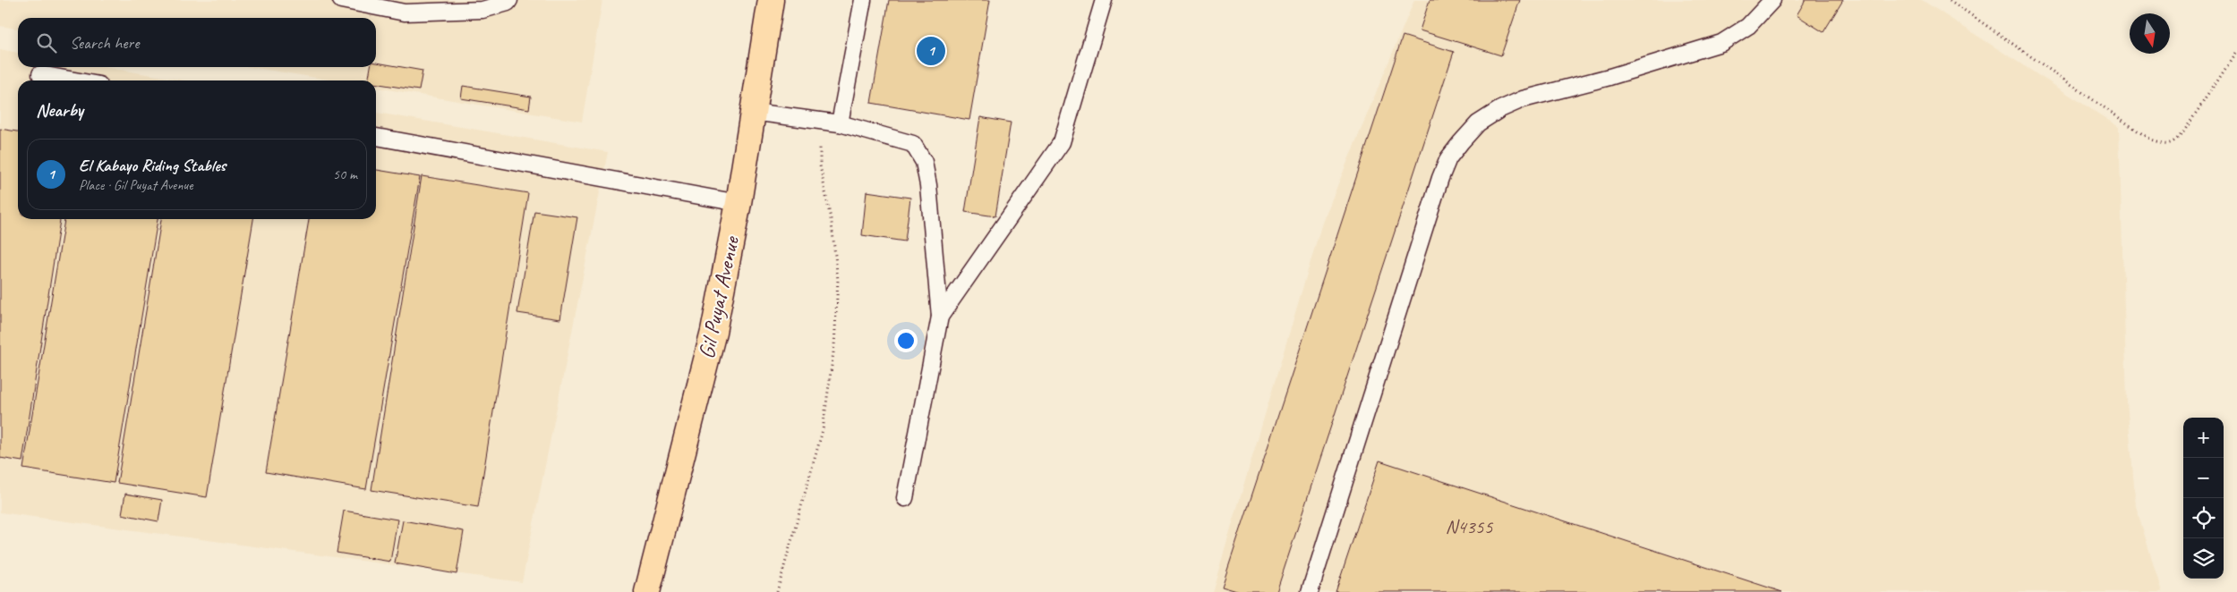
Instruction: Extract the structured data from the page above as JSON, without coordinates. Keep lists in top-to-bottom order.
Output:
{
  "streets": {
    "main road": ["Gil Puyat Avenue"]
  },
  "house_numbers": ["N4355"],
  "north": "bottom",
  "page": {
    "search": "Search here",
    "pins": "1",
    "heading": "Nearby",
    "list": [
      {
        "mark": "1",
        "name": "El Kabayo Riding Stables",
        "note": "Place · Gil Puyat Avenue",
        "value": "50 m"
      }
    ],
    "map_buttons": ["+", "−"]
  }
}
